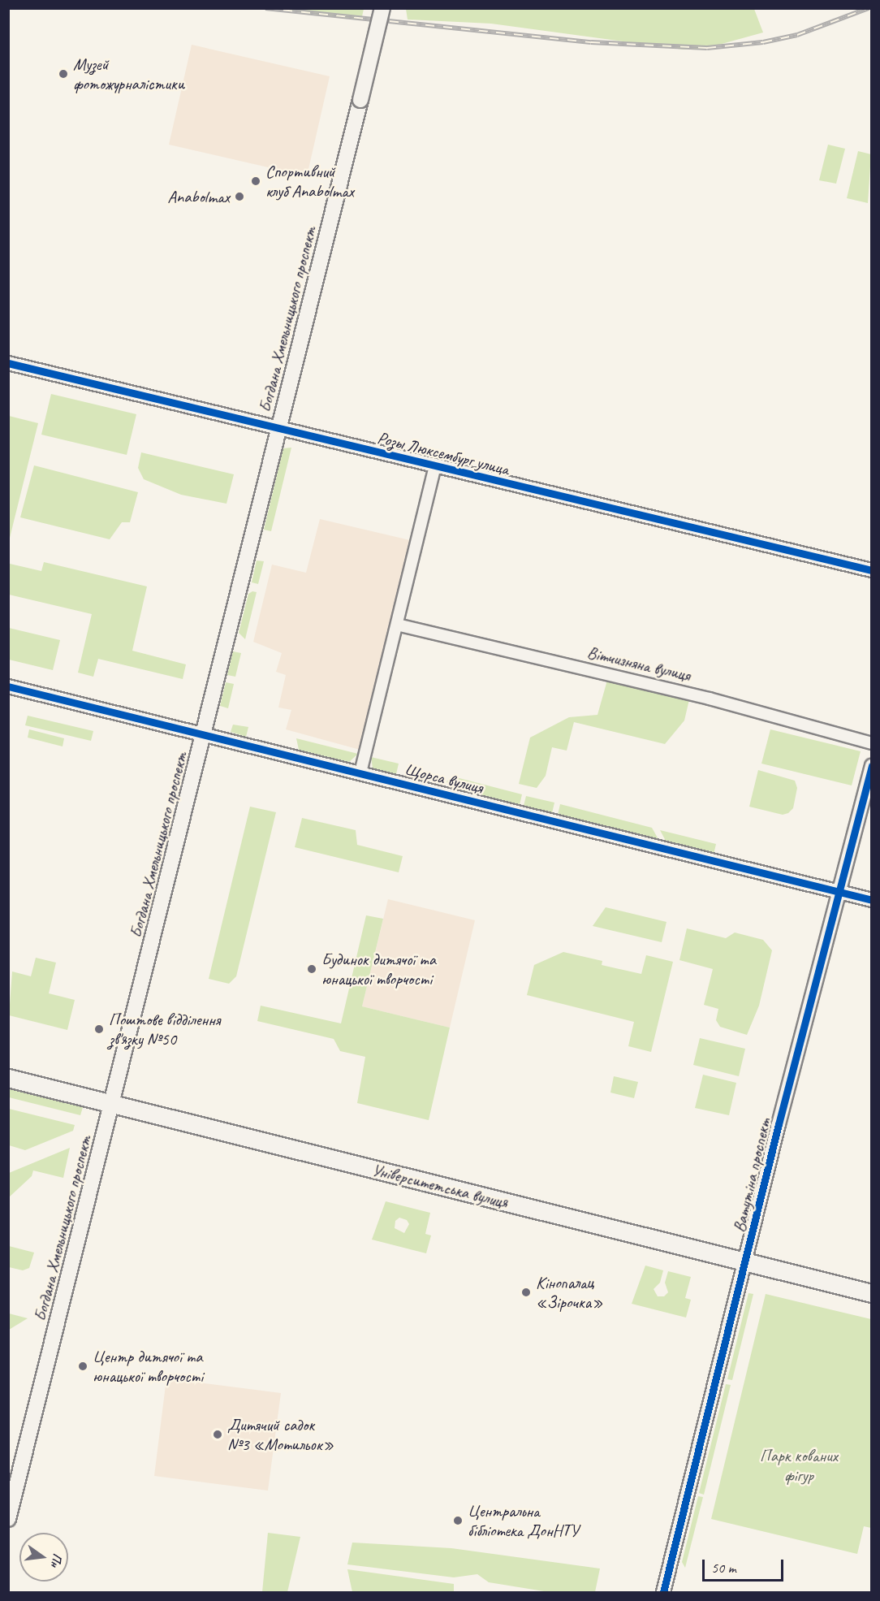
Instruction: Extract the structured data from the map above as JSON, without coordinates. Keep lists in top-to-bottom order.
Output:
{
  "streets": {
    "main road": ["Богдана Хмельницького проспект", "Університетська вулиця"],
    "street": [
      "Розы Люксембург улица",
      "Вітчизняна вулиця",
      "Щорса вулиця",
      "Ватутіна проспект"
    ]
  },
  "crossings": [
    ["Богдана Хмельницького проспект", "Розы Люксембург улица"],
    ["Богдана Хмельницького проспект", "Щорса вулиця"],
    ["Богдана Хмельницького проспект", "Університетська вулиця"],
    ["Щорса вулиця", "Ватутіна проспект"],
    ["Ватутіна проспект", "Університетська вулиця"]
  ],
  "parks": ["Парк кованих фігур"],
  "places": [
    "Музей фотожурналістики",
    "Спортивний клуб Anabolmax",
    "Anabolmax",
    "Будинок дитячої та юнацької творчості",
    "Поштове відділення зв'язку №50",
    "Кінопалац «Зірочка»",
    "Центр дитячої та юнацької творчості",
    "Дитячий садок №3 «Мотильок»",
    "Центральна бібліотека ДонНТУ"
  ],
  "scale_bar": "50 m",
  "north": "right"
}
